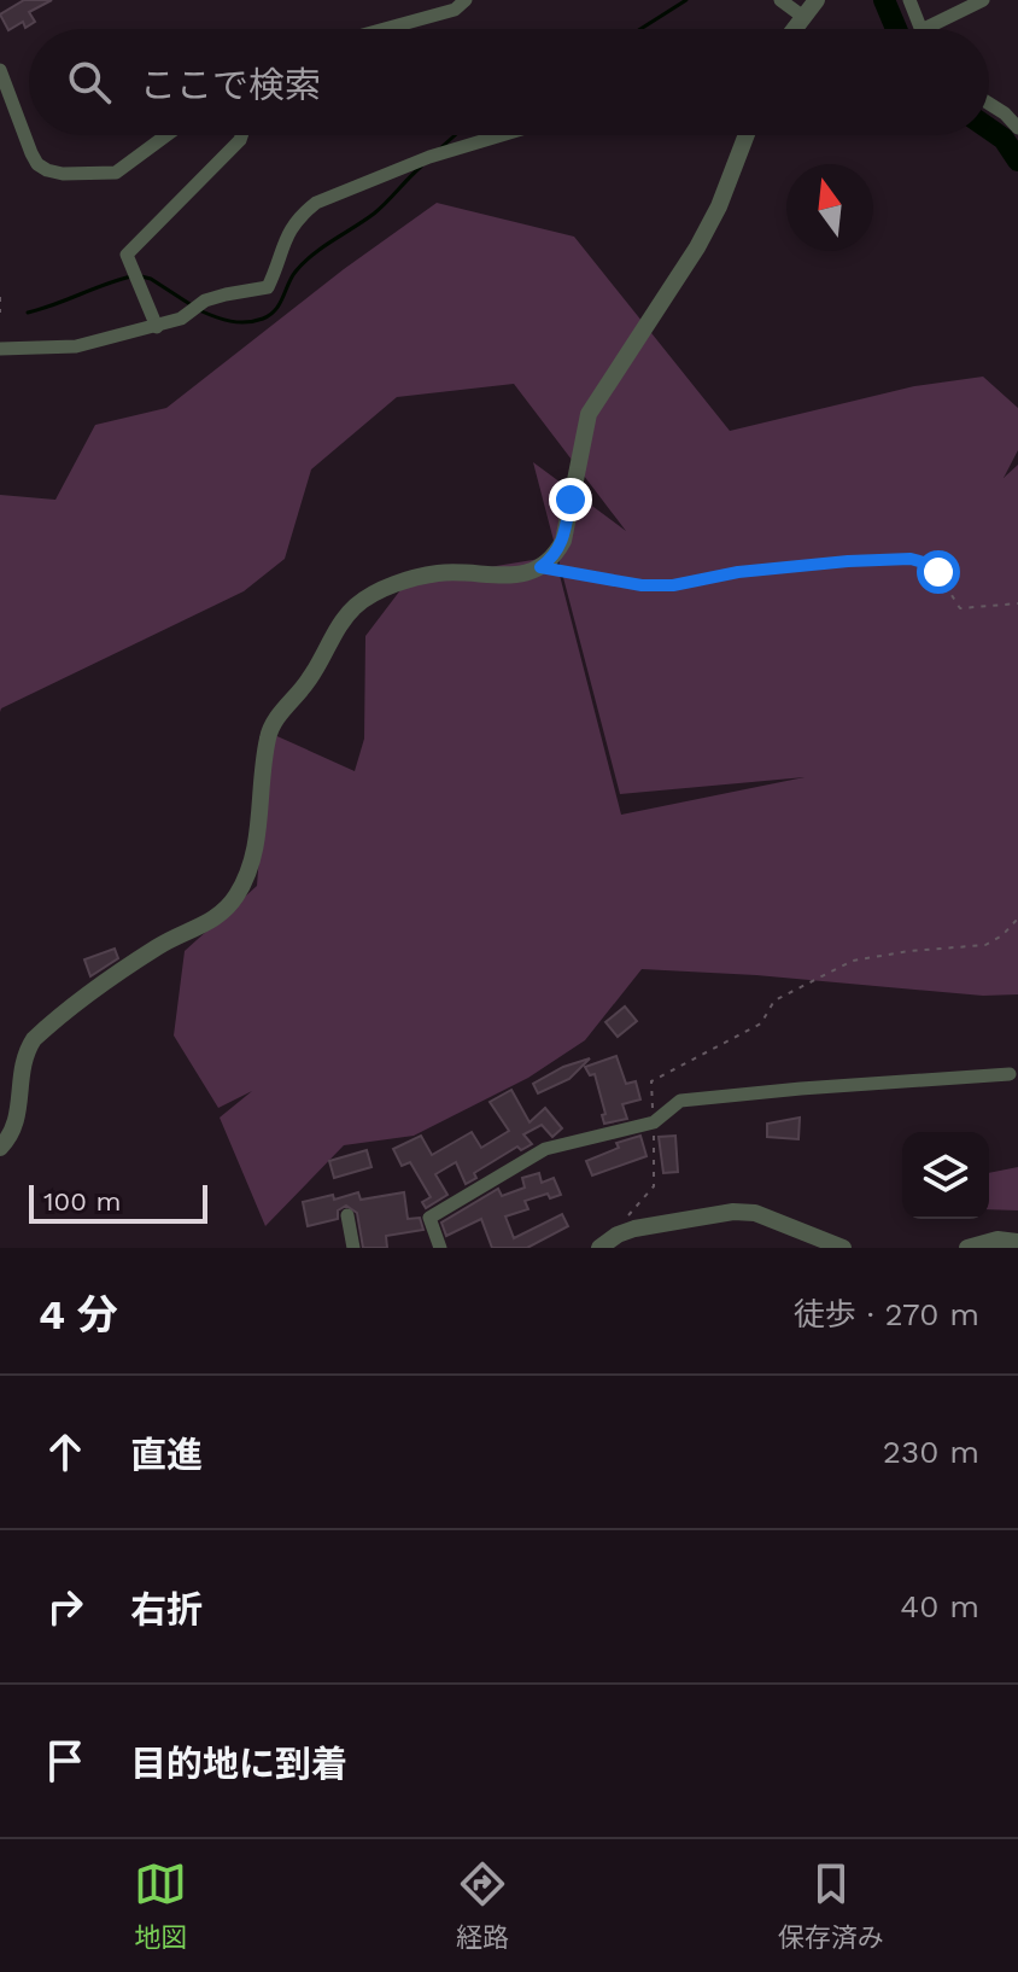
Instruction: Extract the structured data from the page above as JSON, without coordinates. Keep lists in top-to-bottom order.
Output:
{
  "scale_bar": "100 m",
  "north": "top",
  "page": {
    "search": "ここで検索",
    "scale": "100 m",
    "heading": ["4 分", "徒歩 · 270 m"],
    "list": [
      ["直進", "230 m"],
      ["右折", "40 m"],
      "目的地に到着"
    ],
    "nav": ["地図", "経路", "保存済み"]
  }
}
